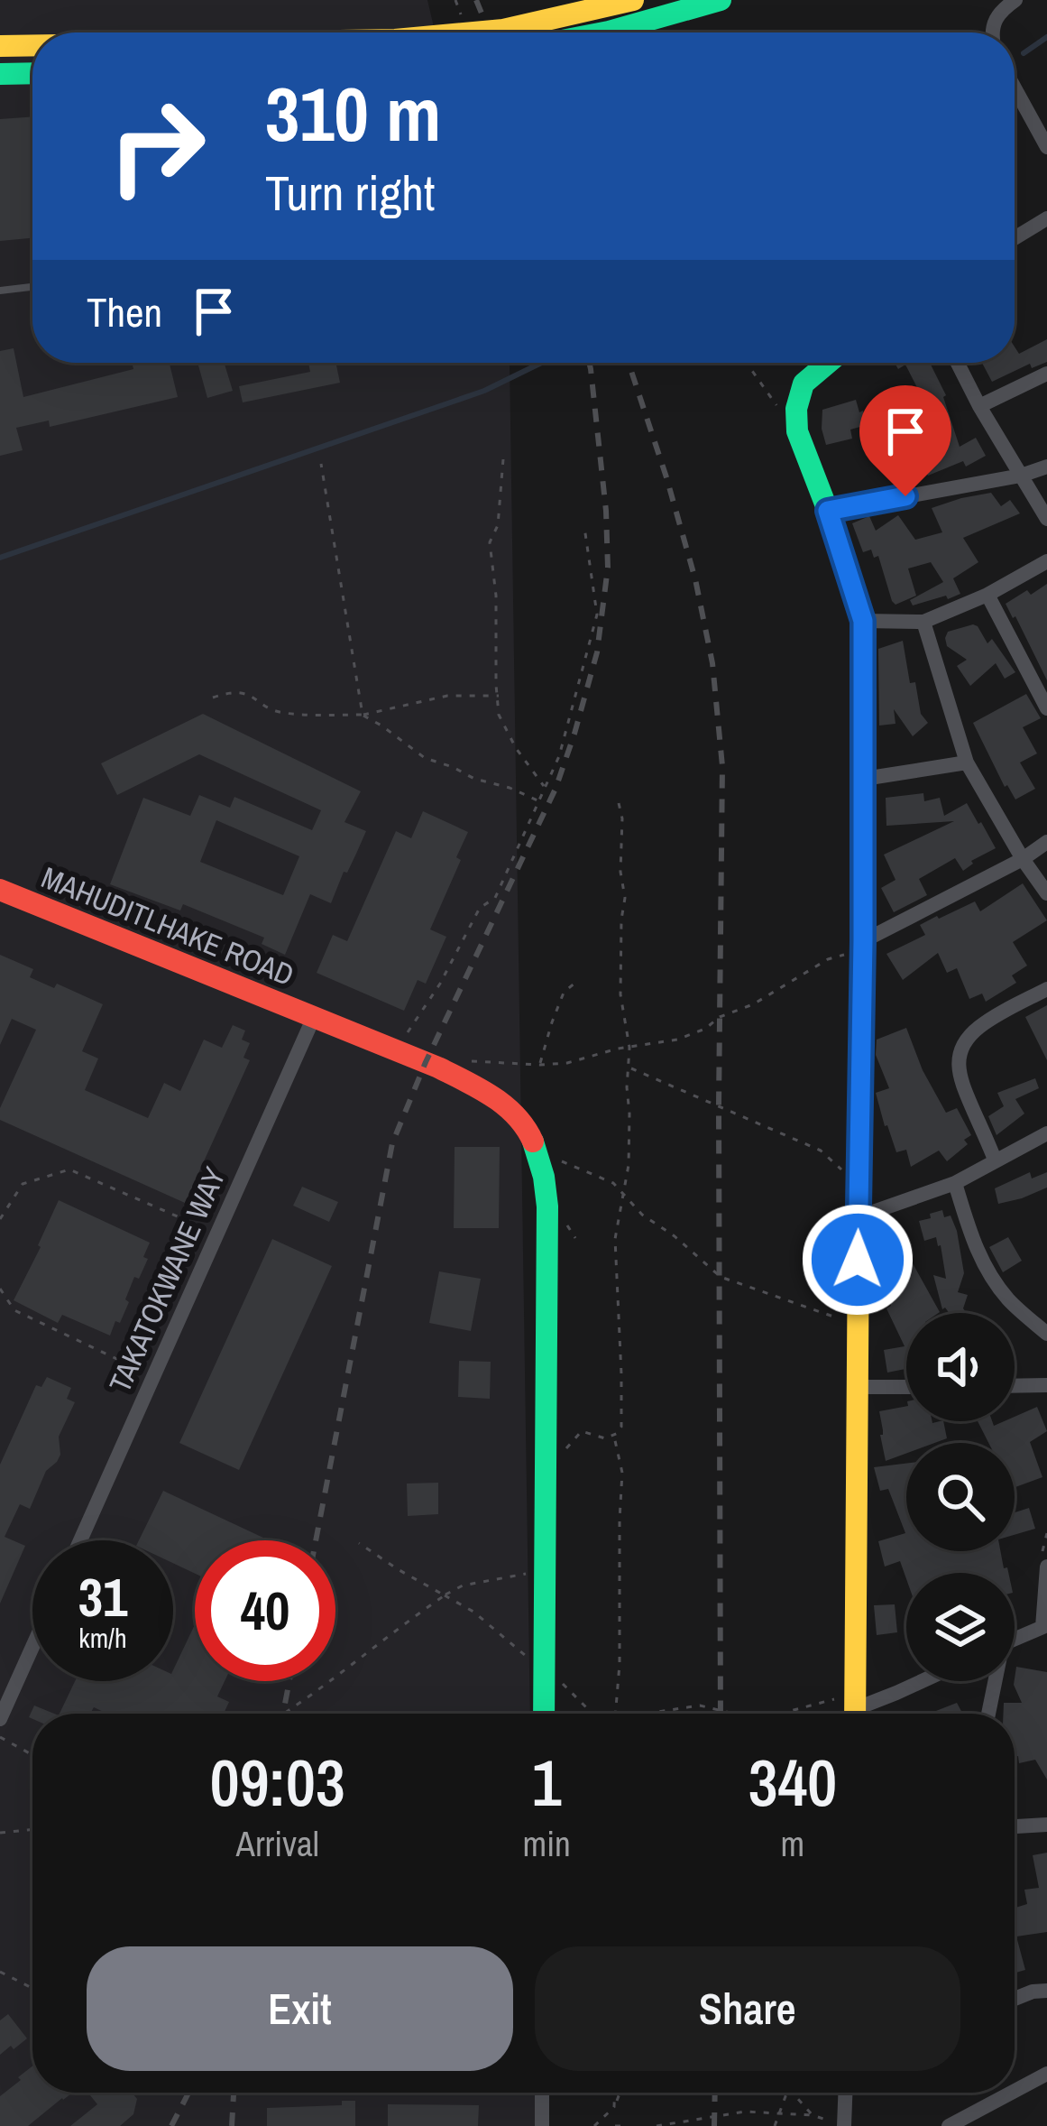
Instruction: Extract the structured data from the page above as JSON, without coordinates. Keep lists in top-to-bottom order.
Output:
{
  "streets": {
    "street": ["MAHUDITLHAKE ROAD", "TAKATOKWANE WAY"]
  },
  "crossings": [
    ["MAHUDITLHAKE ROAD", "TAKATOKWANE WAY"]
  ],
  "page": {
    "turn": ["310 m", "Turn right"],
    "then": "Then",
    "speed": "31 km/h",
    "limit": "40",
    "eta": [
      "09:03",
      "Arrival",
      "1",
      "min",
      "340",
      "m"
    ],
    "buttons": ["Exit", "Share"]
  }
}
